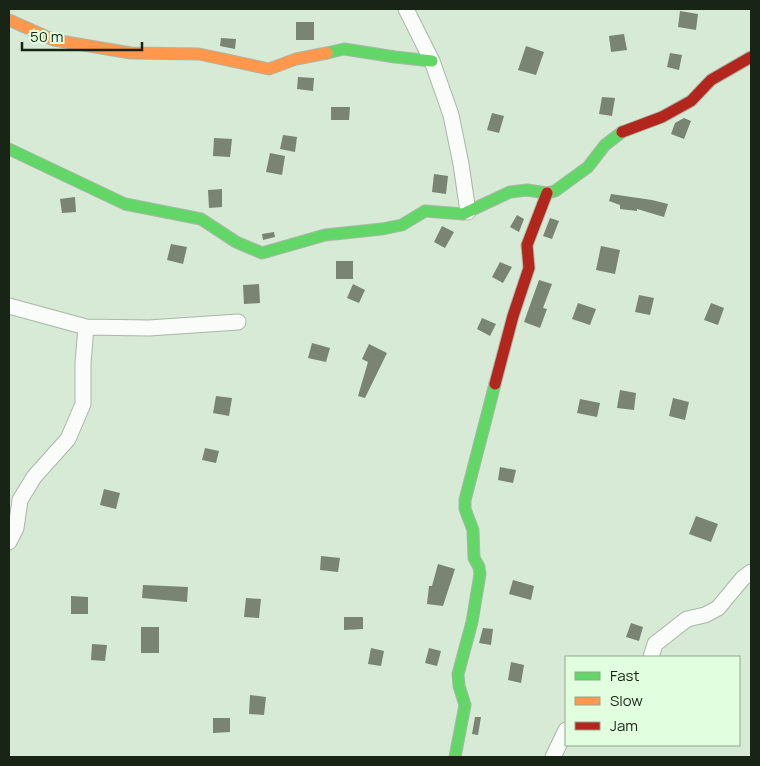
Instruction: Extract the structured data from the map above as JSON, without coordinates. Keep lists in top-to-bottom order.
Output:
{
  "legend": ["Fast", "Slow", "Jam"],
  "scale_bar": "50 m"
}
